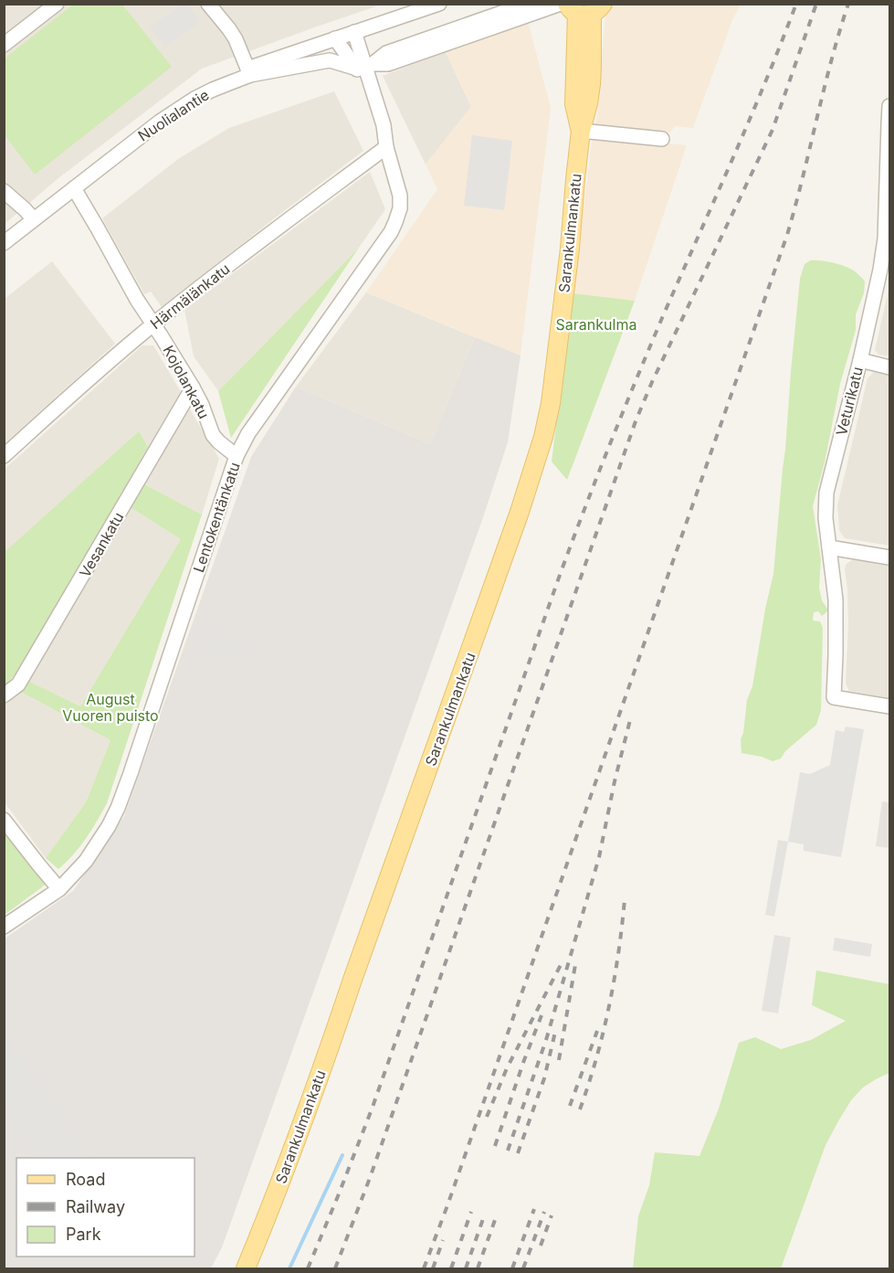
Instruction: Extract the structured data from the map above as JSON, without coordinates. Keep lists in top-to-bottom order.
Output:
{
  "streets": {
    "main road": ["Sarankulmankatu"],
    "street": [
      "Nuolialantie",
      "Härmälänkatu",
      "Kojolankatu",
      "Veturikatu",
      "Lentokentänkatu",
      "Vesankatu"
    ]
  },
  "crossings": [
    ["Nuolialantie", "Kojolankatu"],
    ["Nuolialantie", "Lentokentänkatu"],
    ["Härmälänkatu", "Kojolankatu"],
    ["Härmälänkatu", "Lentokentänkatu"],
    ["Kojolankatu", "Lentokentänkatu"],
    ["Kojolankatu", "Vesankatu"]
  ],
  "parks": ["Sarankulma", "August Vuoren puisto"],
  "legend": ["Road", "Railway", "Park"]
}
